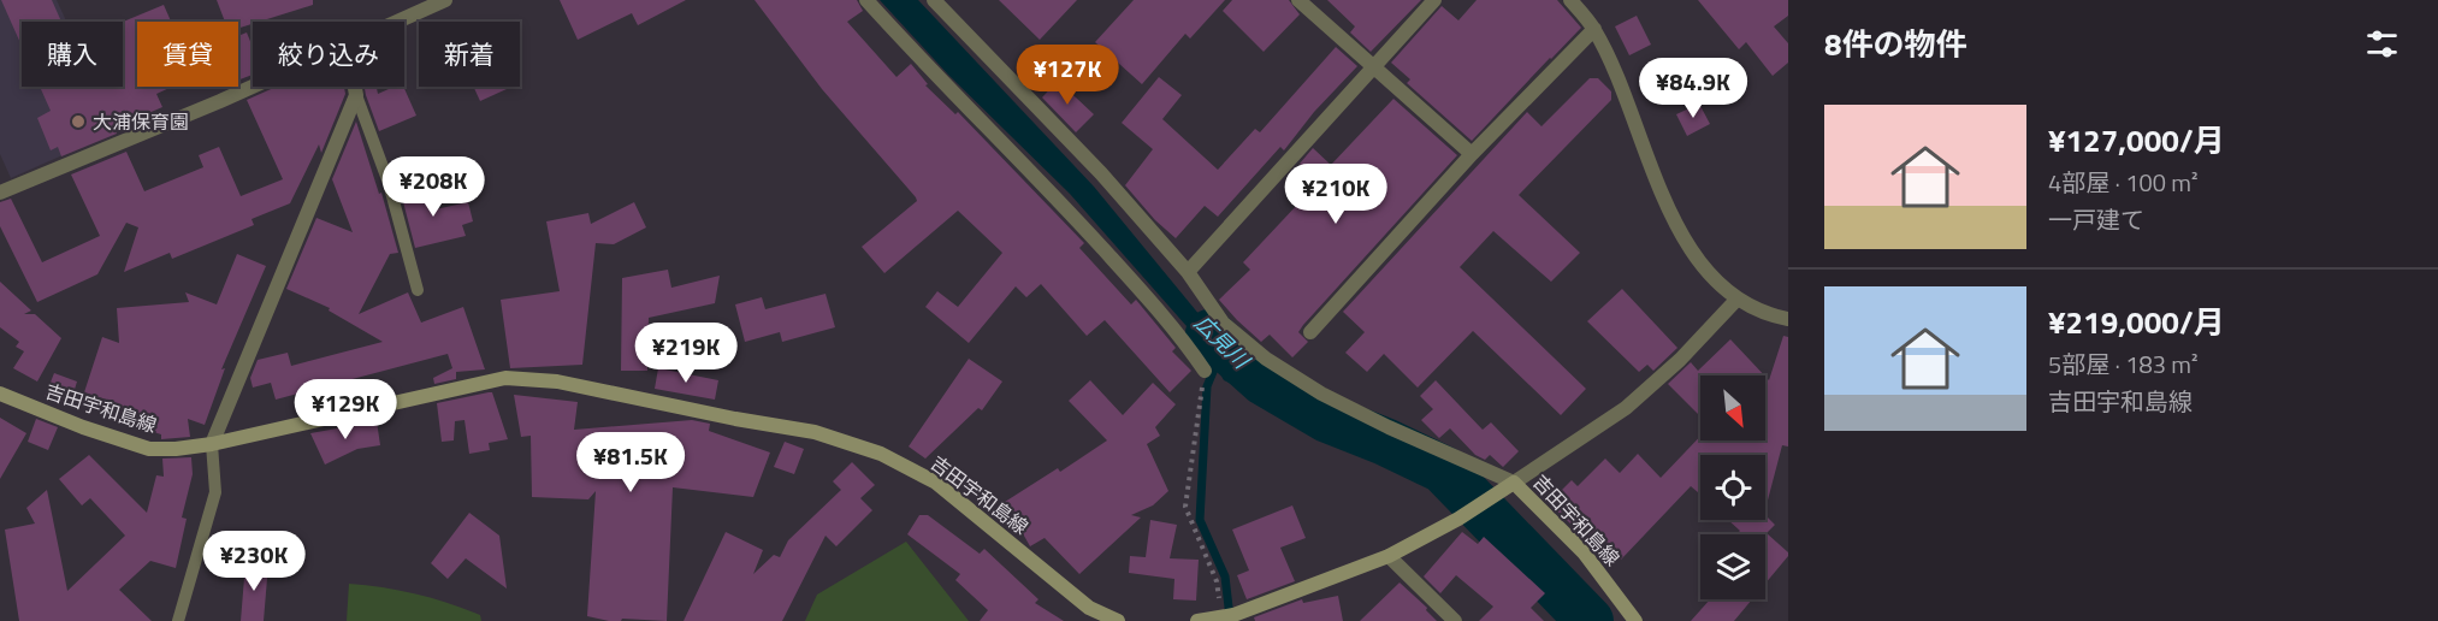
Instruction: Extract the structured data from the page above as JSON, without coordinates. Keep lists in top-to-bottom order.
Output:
{
  "streets": {
    "main road": ["吉田宇和島線"]
  },
  "water": ["広見川"],
  "places": ["大浦保育園"],
  "north": "bottom right",
  "page": {
    "heading": "8件の物件",
    "chip": [
      "購入",
      "賃貸",
      "絞り込み",
      "新着"
    ],
    "price": [
      "¥127K",
      "¥84.9K",
      "¥208K",
      "¥210K",
      "¥219K",
      "¥129K",
      "¥81.5K",
      "¥230K"
    ],
    "list": [
      {
        "name": "¥127,000/月",
        "note": "4部屋 · 100 m² · 一戸建て"
      },
      {
        "name": "¥219,000/月",
        "note": "5部屋 · 183 m² · 吉田宇和島線"
      }
    ]
  }
}
